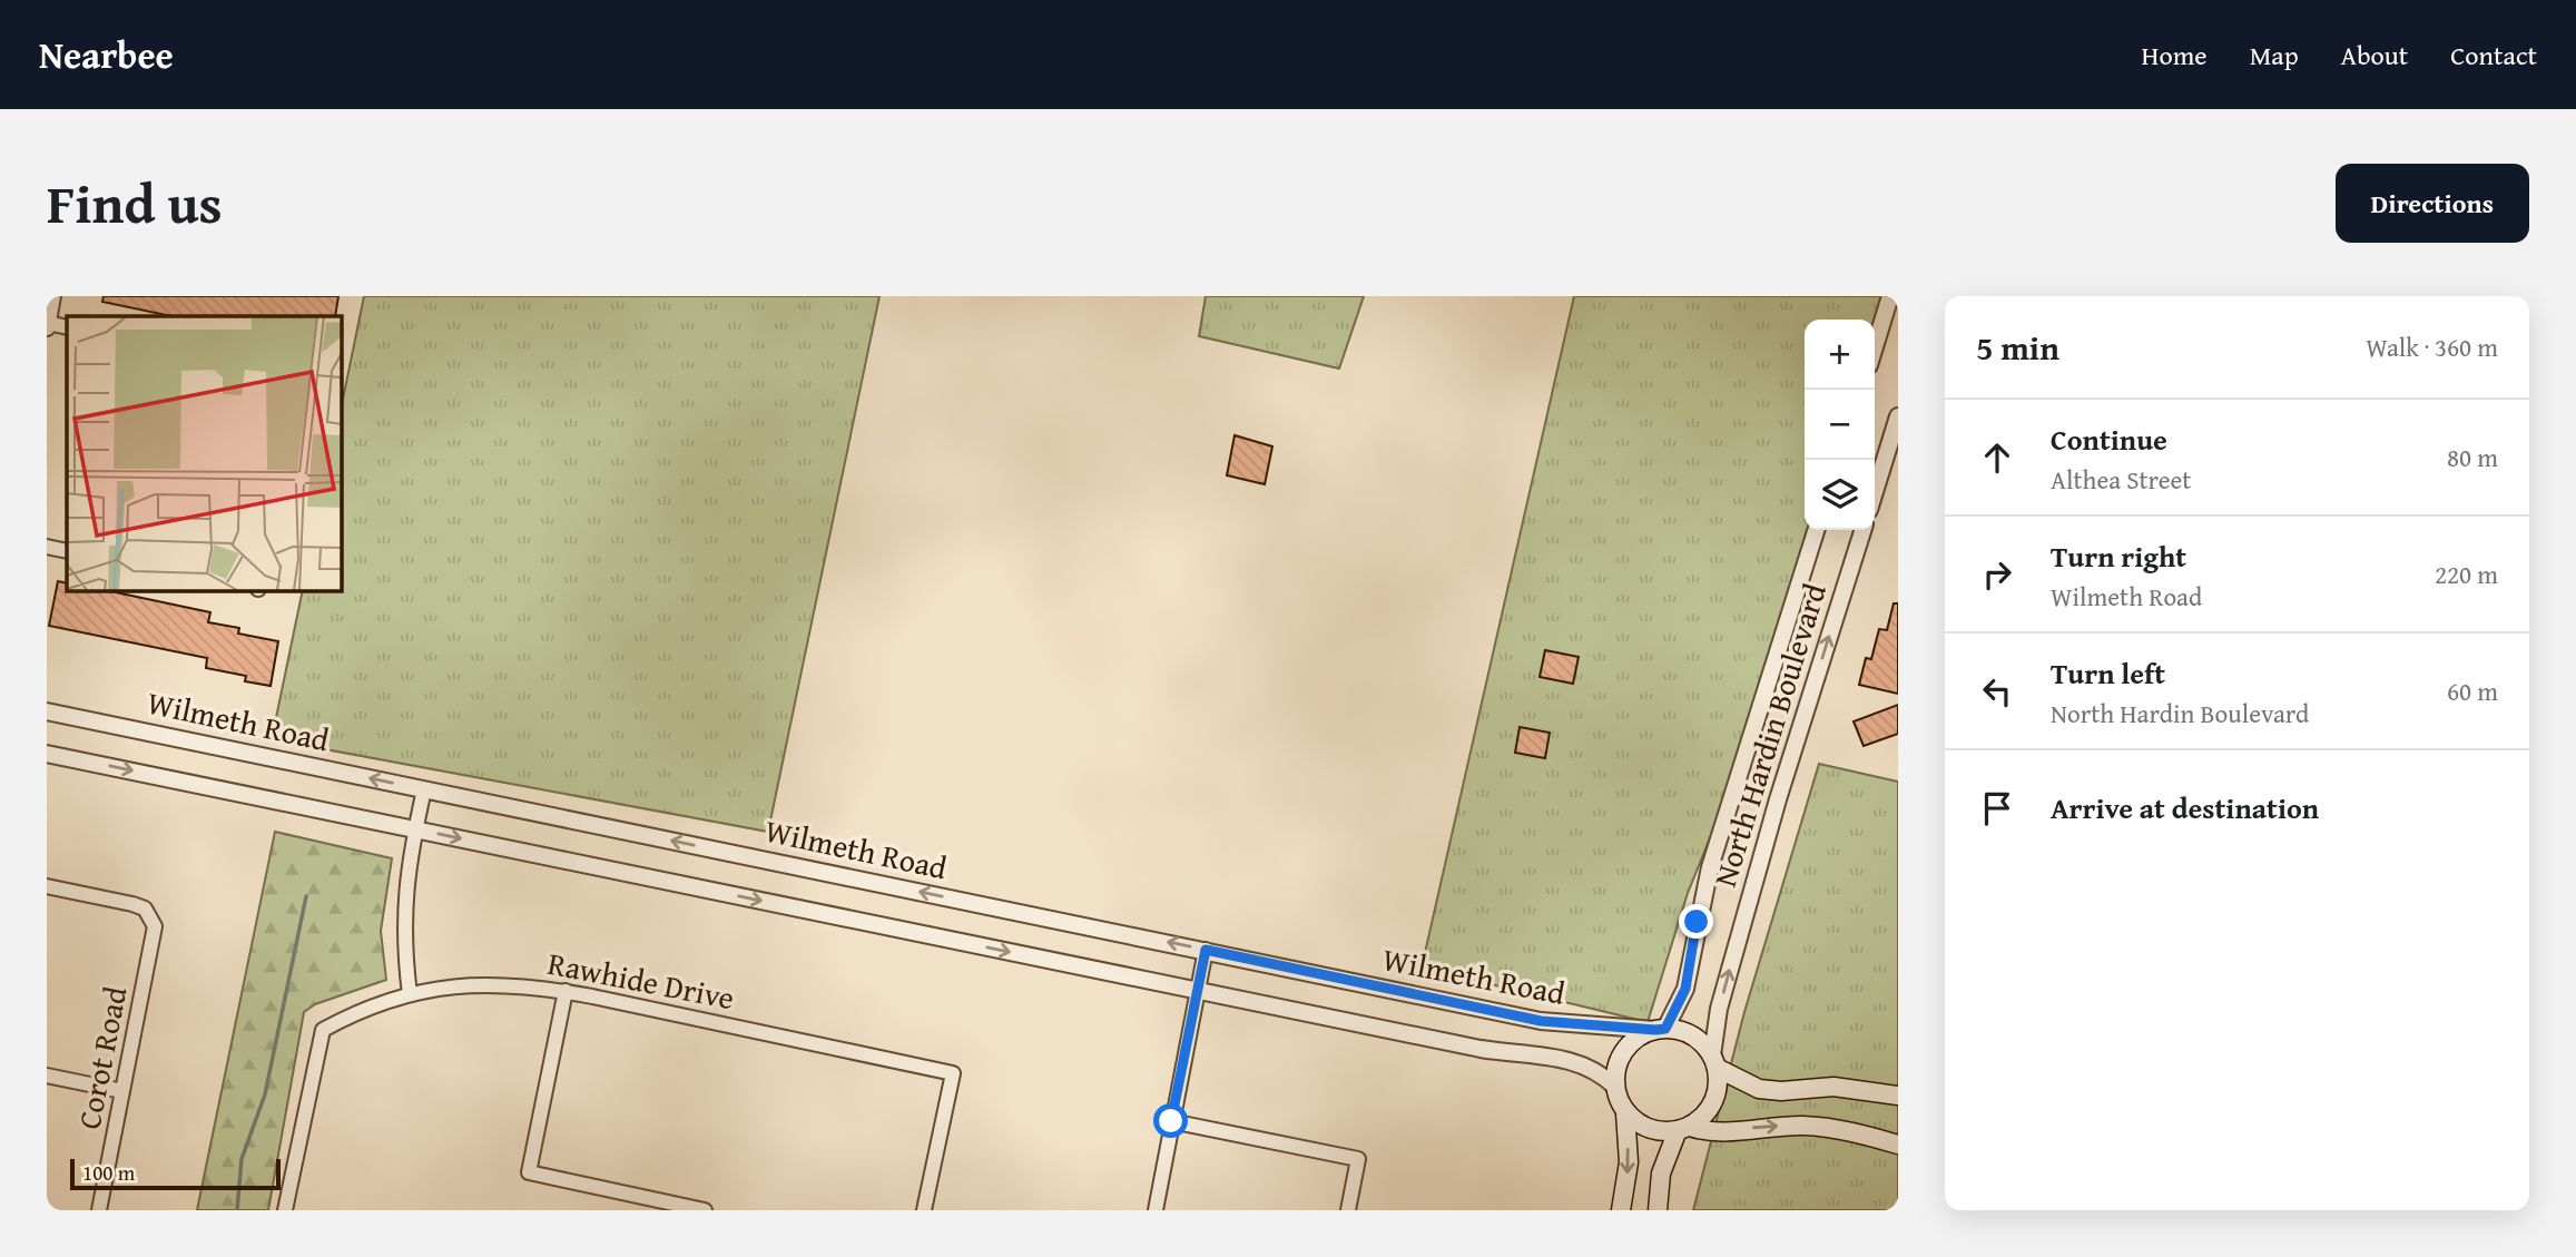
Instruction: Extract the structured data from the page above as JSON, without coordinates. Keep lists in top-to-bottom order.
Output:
{
  "streets": {
    "street": [
      "Wilmeth Road",
      "North Hardin Boulevard",
      "Rawhide Drive",
      "Corot Road"
    ]
  },
  "crossings": [
    ["Wilmeth Road", "North Hardin Boulevard"]
  ],
  "scale_bar": "100 m",
  "page": {
    "header": "Nearbee",
    "nav": [
      "Home",
      "Map",
      "About",
      "Contact"
    ],
    "title": "Find us",
    "buttons": "Directions",
    "heading": ["5 min", "Walk · 360 m"],
    "map_buttons": ["+", "−"],
    "list": [
      ["Continue", "Althea Street", "80 m"],
      ["Turn right", "Wilmeth Road", "220 m"],
      ["Turn left", "North Hardin Boulevard", "60 m"],
      "Arrive at destination"
    ],
    "scale": "100 m"
  }
}
